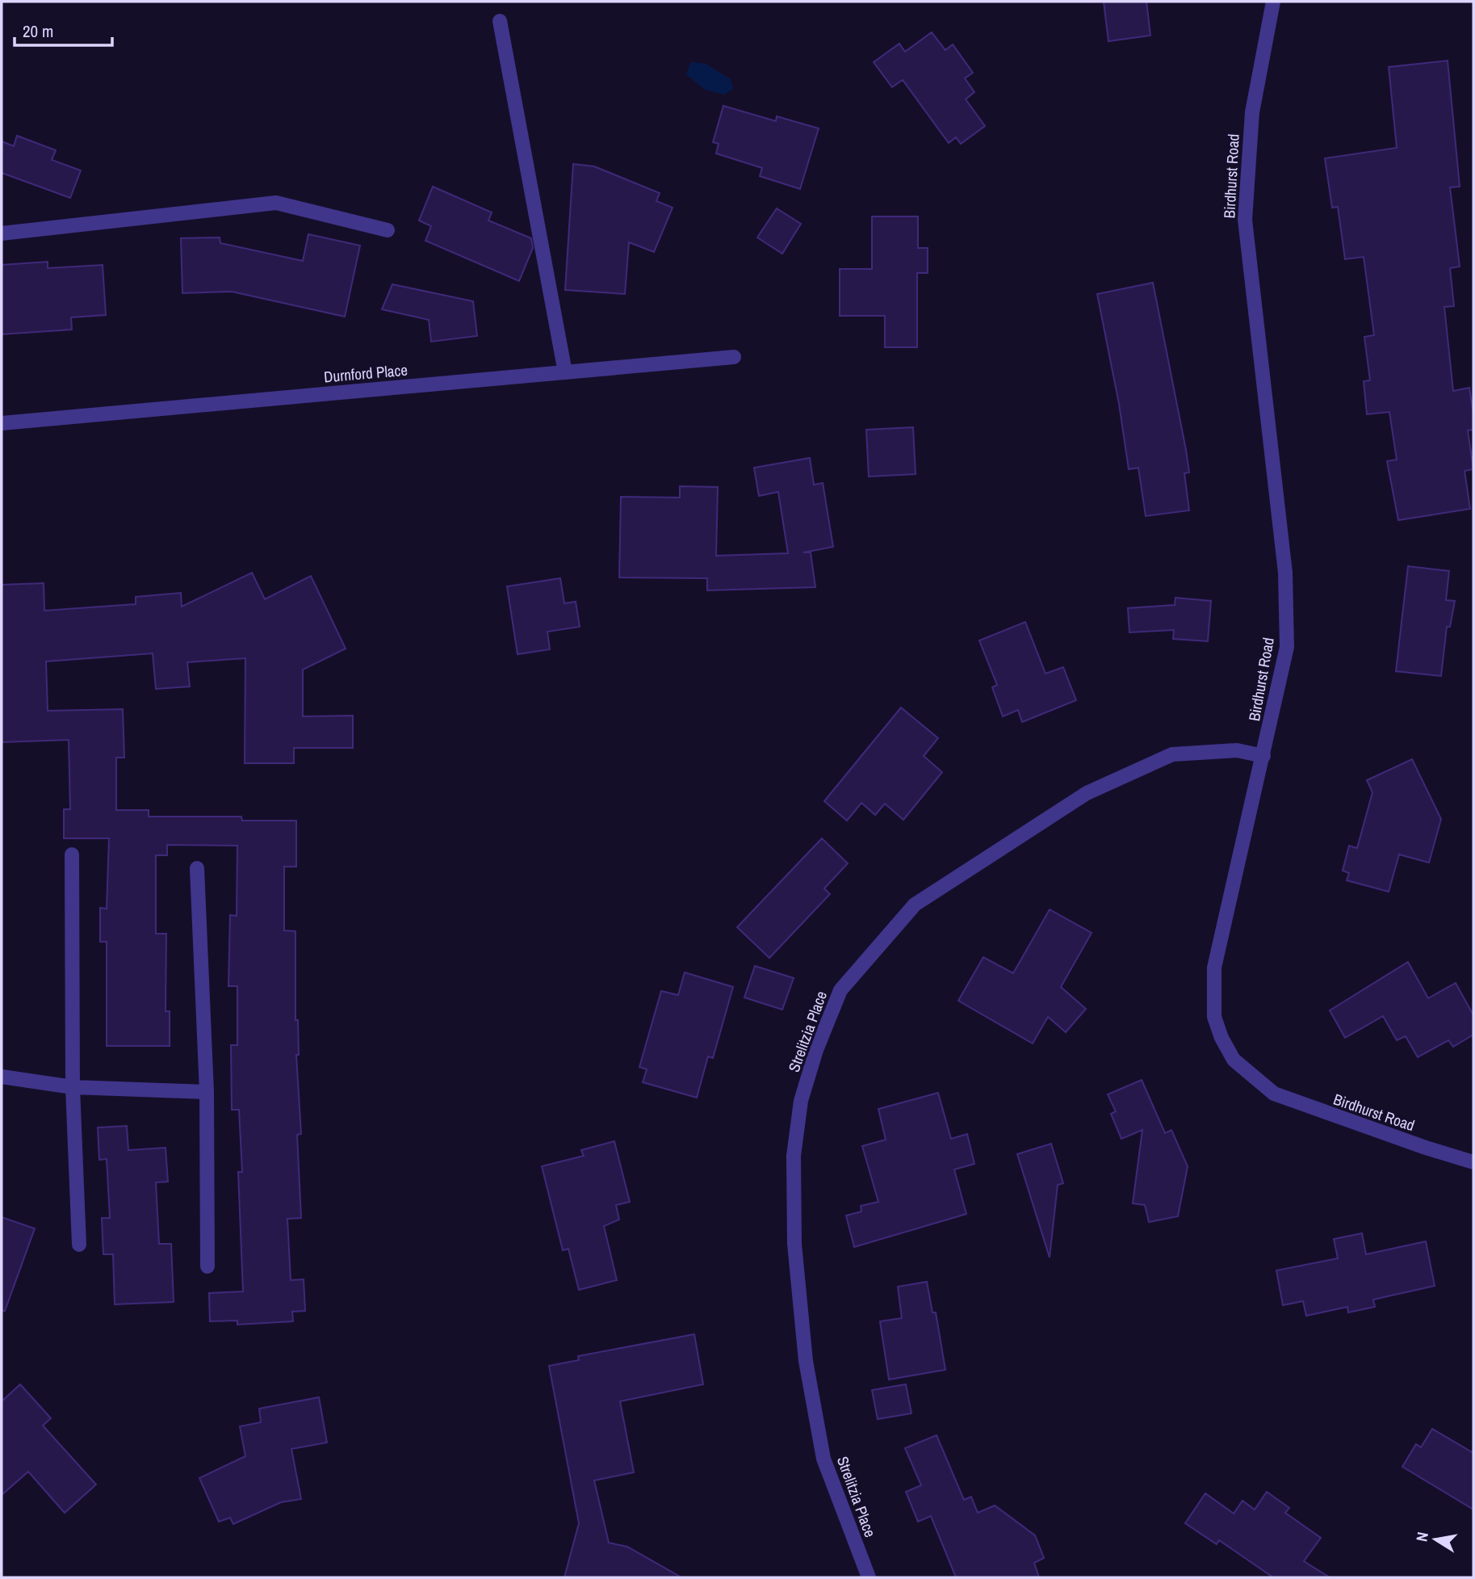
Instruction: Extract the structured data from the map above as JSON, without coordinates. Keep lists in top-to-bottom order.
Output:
{
  "streets": {
    "street": ["Birdhurst Road", "Durnford Place", "Strelitzia Place"]
  },
  "crossings": [
    ["Birdhurst Road", "Strelitzia Place"]
  ],
  "scale_bar": "20 m",
  "north": "left"
}
